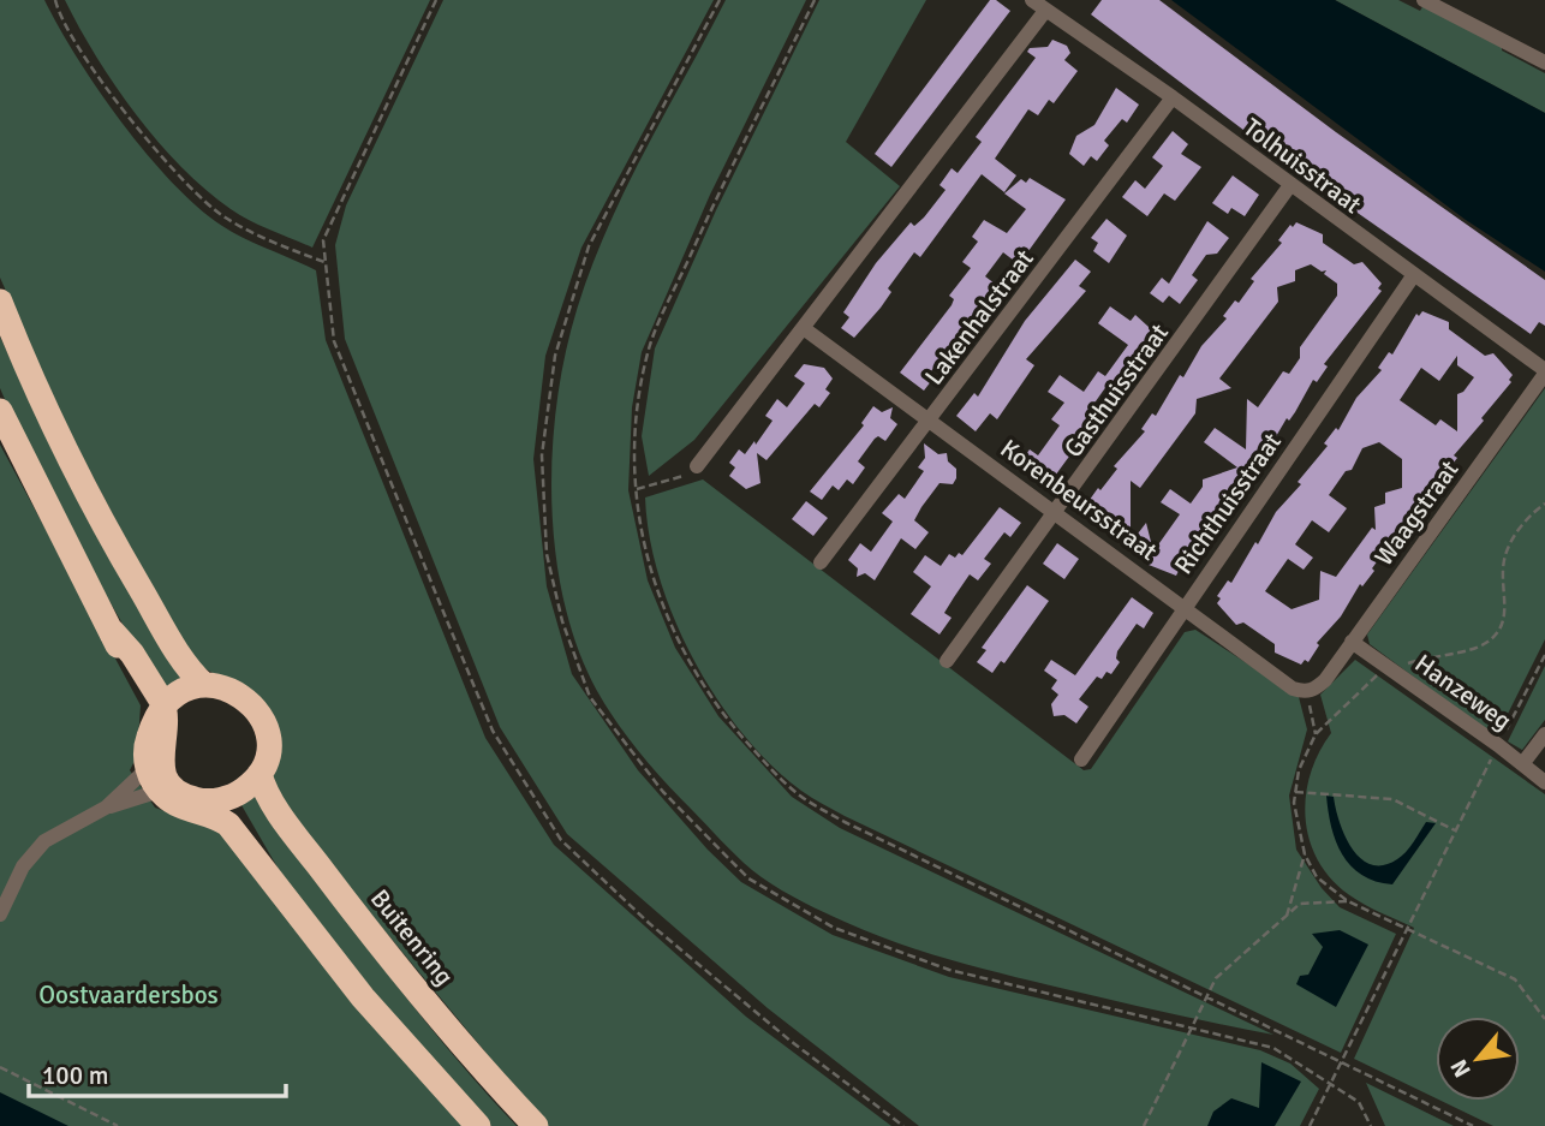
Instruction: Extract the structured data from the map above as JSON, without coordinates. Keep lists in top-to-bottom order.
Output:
{
  "streets": {
    "highway": ["Buitenring"],
    "street": [
      "Tolhuisstraat",
      "Lakenhalstraat",
      "Gasthuisstraat",
      "Korenbeursstraat",
      "Richthuisstraat",
      "Waagstraat",
      "Hanzeweg"
    ]
  },
  "crossings": [
    ["Tolhuisstraat", "Lakenhalstraat"],
    ["Tolhuisstraat", "Gasthuisstraat"],
    ["Tolhuisstraat", "Richthuisstraat"],
    ["Tolhuisstraat", "Waagstraat"],
    ["Lakenhalstraat", "Korenbeursstraat"],
    ["Gasthuisstraat", "Korenbeursstraat"],
    ["Korenbeursstraat", "Richthuisstraat"],
    ["Korenbeursstraat", "Waagstraat"],
    ["Waagstraat", "Hanzeweg"]
  ],
  "parks": ["Oostvaardersbos"],
  "scale_bar": "100 m",
  "north": "bottom left"
}
